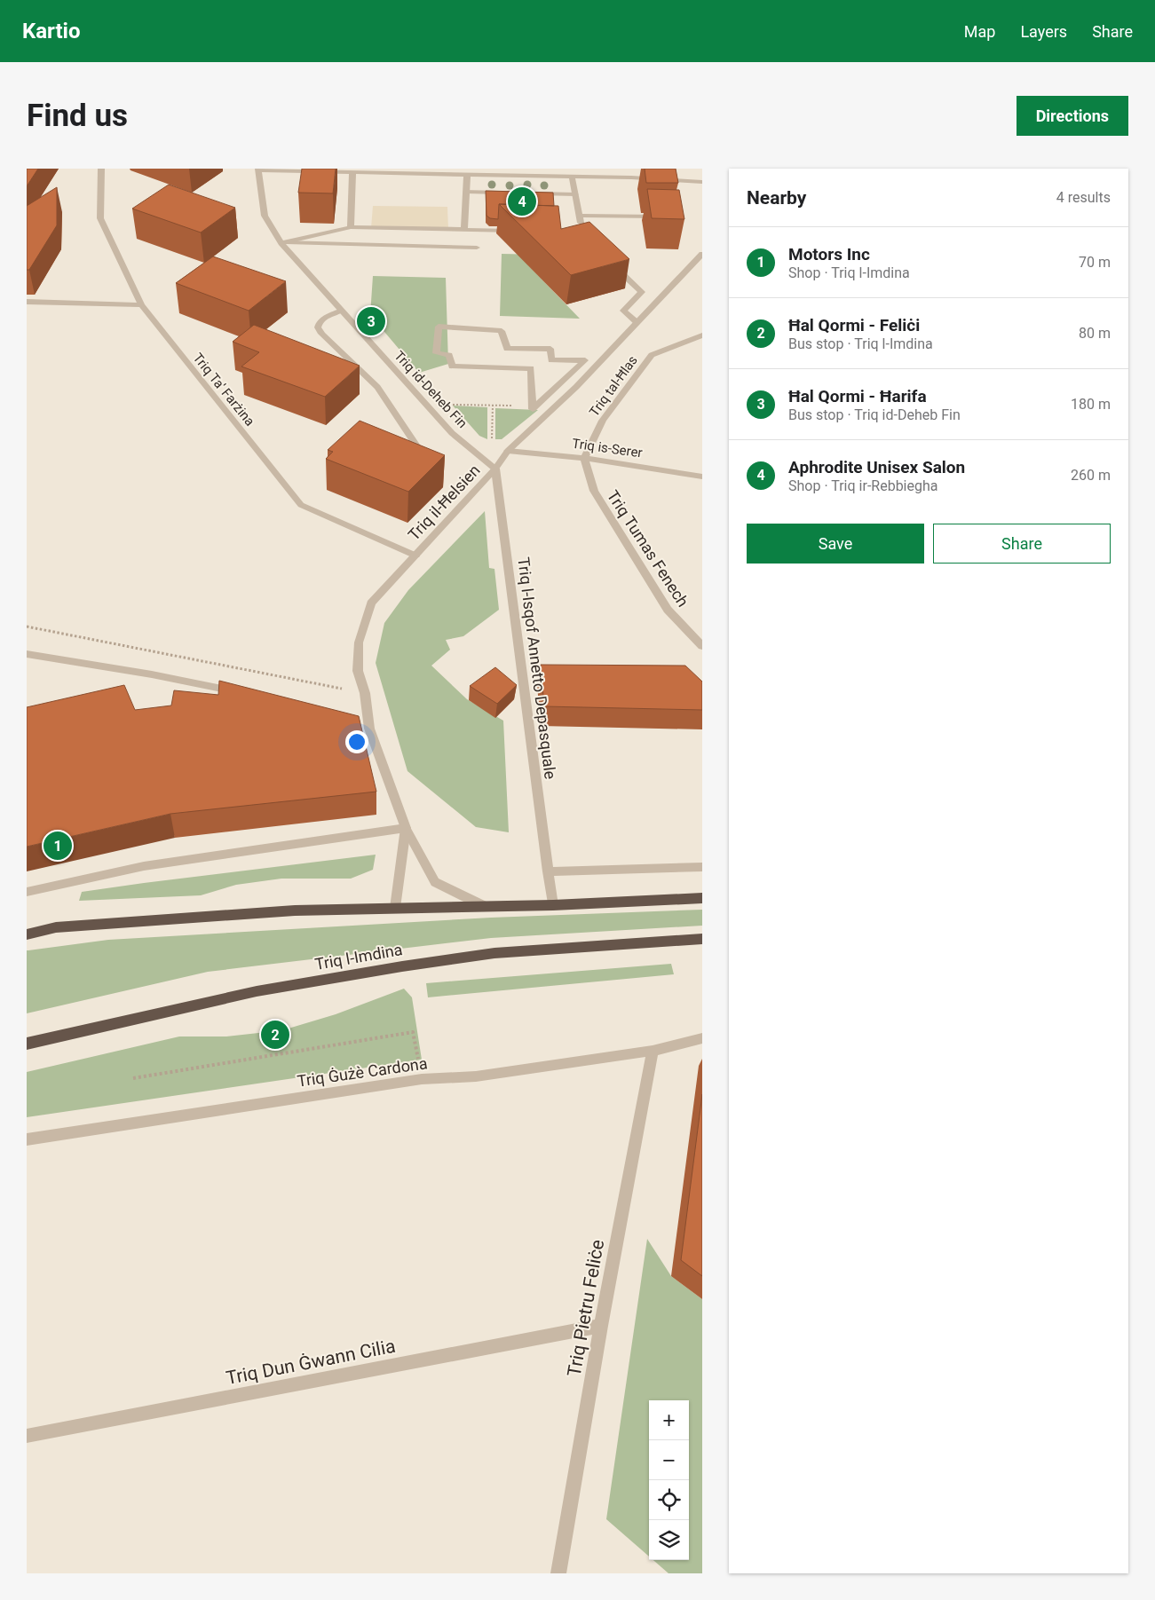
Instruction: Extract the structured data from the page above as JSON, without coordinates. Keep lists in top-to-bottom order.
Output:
{
  "streets": {
    "highway": ["Triq l-Imdina"],
    "street": [
      "Triq tal-Ħlas",
      "Triq Ta' Farżina",
      "Triq id-Deheb Fin",
      "Triq is-Serer",
      "Triq il-Ħelsien",
      "Triq Tumas Fenech",
      "Triq l-Isqof Annetto Depasquale",
      "Triq Ġużè Cardona",
      "Triq Pietru Feliċe",
      "Triq Dun Ġwann Cilia"
    ]
  },
  "crossings": [
    ["Triq tal-Ħlas", "Triq is-Serer"],
    ["Triq tal-Ħlas", "Triq Tumas Fenech"],
    ["Triq Ta' Farżina", "Triq il-Ħelsien"],
    ["Triq id-Deheb Fin", "Triq il-Ħelsien"],
    ["Triq id-Deheb Fin", "Triq l-Isqof Annetto Depasquale"],
    ["Triq is-Serer", "Triq il-Ħelsien"],
    ["Triq is-Serer", "Triq Tumas Fenech"],
    ["Triq il-Ħelsien", "Triq l-Isqof Annetto Depasquale"],
    ["Triq Ġużè Cardona", "Triq Pietru Feliċe"],
    ["Triq Pietru Feliċe", "Triq Dun Ġwann Cilia"]
  ],
  "page": {
    "header": "Kartio",
    "nav": ["Map", "Layers", "Share"],
    "buttons": [
      "Directions",
      ["Save", "Share"]
    ],
    "title": "Find us",
    "heading": ["Nearby", "4 results"],
    "pins": [
      "4",
      "3",
      "1",
      "2"
    ],
    "list": [
      {
        "mark": "1",
        "name": "Motors Inc",
        "note": "Shop · Triq l-Imdina",
        "value": "70 m"
      },
      {
        "mark": "2",
        "name": "Ħal Qormi - Feliċi",
        "note": "Bus stop · Triq l-Imdina",
        "value": "80 m"
      },
      {
        "mark": "3",
        "name": "Ħal Qormi - Ħarifa",
        "note": "Bus stop · Triq id-Deheb Fin",
        "value": "180 m"
      },
      {
        "mark": "4",
        "name": "Aphrodite Unisex Salon",
        "note": "Shop · Triq ir-Rebbiegha",
        "value": "260 m"
      }
    ],
    "map_buttons": ["+", "−"]
  }
}
